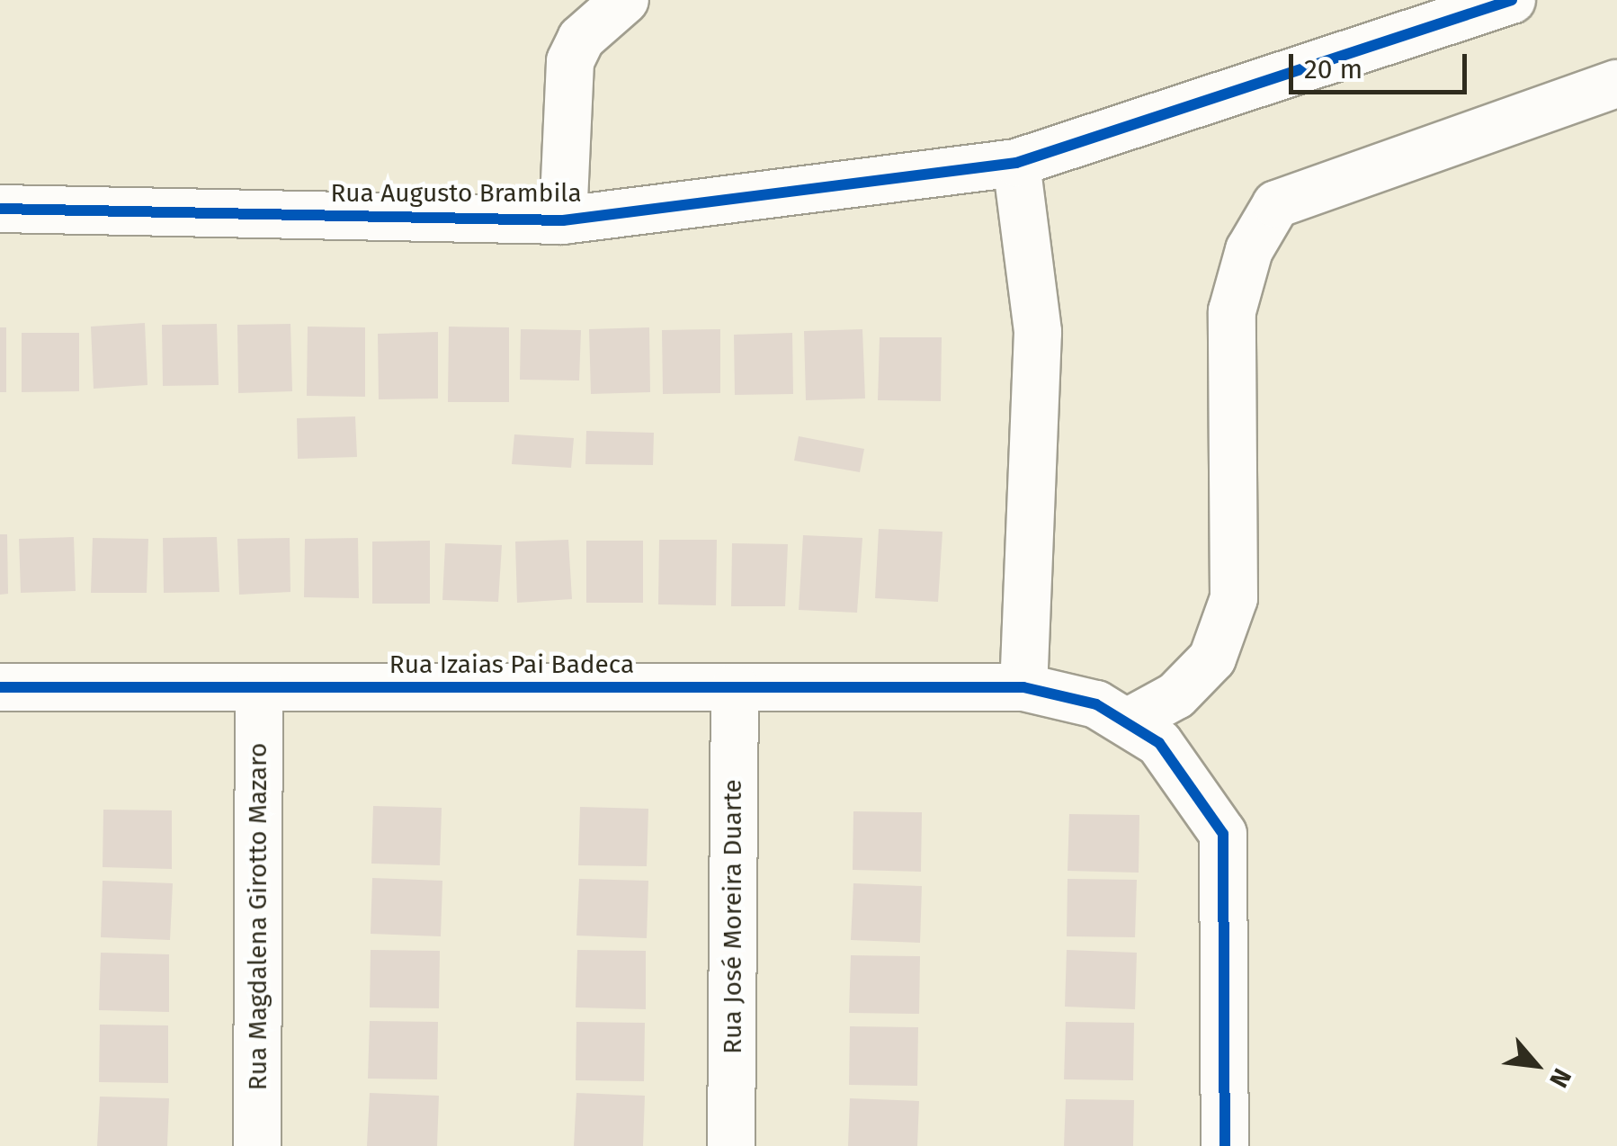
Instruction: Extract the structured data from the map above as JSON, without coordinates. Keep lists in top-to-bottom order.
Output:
{
  "streets": {
    "street": [
      "Rua Augusto Brambila",
      "Rua Izaias Pai Badeca",
      "Rua Magdalena Girotto Mazaro",
      "Rua José Moreira Duarte"
    ]
  },
  "crossings": [
    ["Rua Izaias Pai Badeca", "Rua Magdalena Girotto Mazaro"],
    ["Rua Izaias Pai Badeca", "Rua José Moreira Duarte"]
  ],
  "scale_bar": "20 m",
  "north": "bottom right"
}
